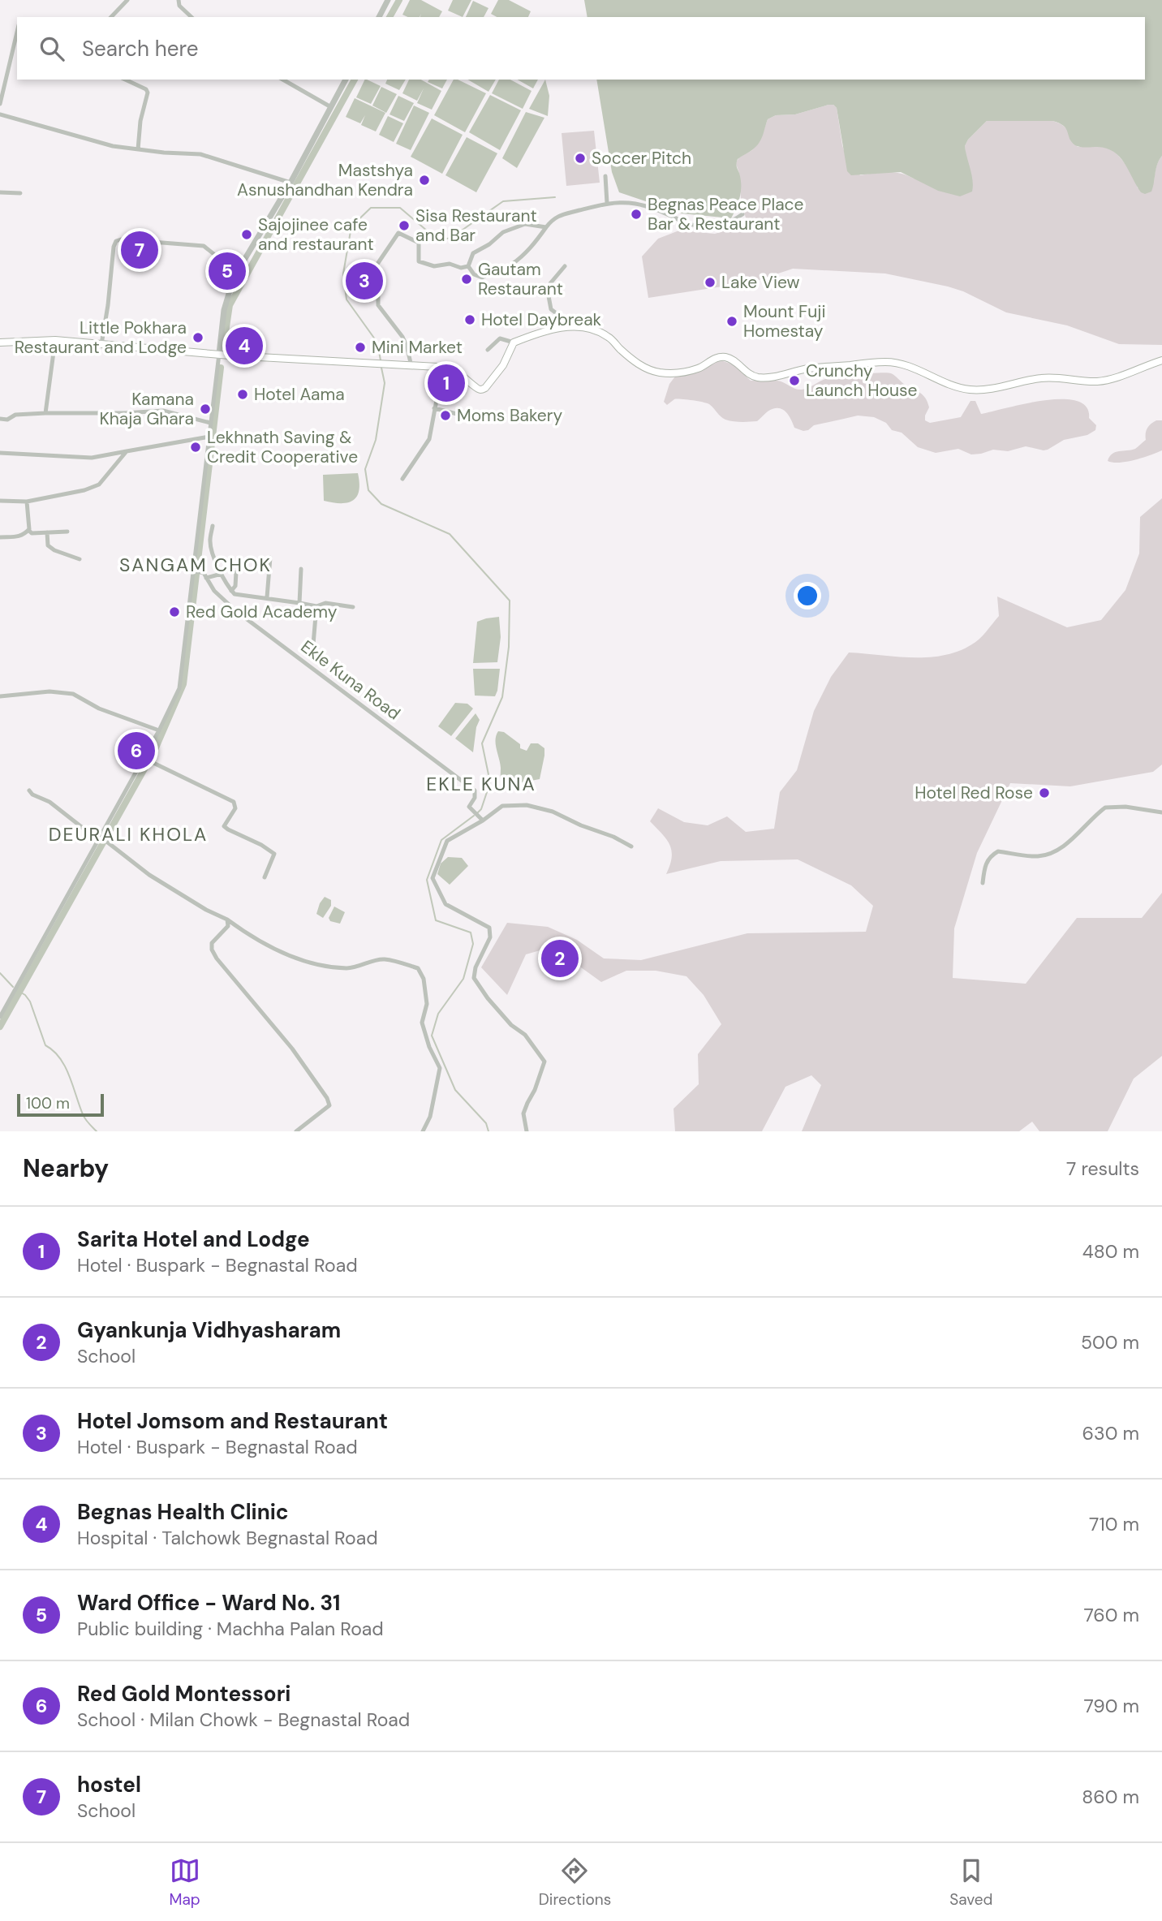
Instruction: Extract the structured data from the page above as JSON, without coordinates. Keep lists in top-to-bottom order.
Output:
{
  "streets": {
    "street": ["Ekle Kuna Road"]
  },
  "districts": ["SANGAM CHOK", "EKLE KUNA", "DEURALI KHOLA"],
  "places": [
    "Soccer Pitch",
    "Mastshya Asnushandhan Kendra",
    "Begnas Peace Place Bar & Restaurant",
    "Sisa Restaurant and Bar",
    "Sajojinee cafe and restaurant",
    "Gautam Restaurant",
    "Lake View",
    "Hotel Daybreak",
    "Mount Fuji Homestay",
    "Little Pokhara Restaurant and Lodge",
    "Mini Market",
    "Crunchy Launch House",
    "Hotel Aama",
    "Kamana Khaja Ghara",
    "Moms Bakery",
    "Lekhnath Saving & Credit Cooperative",
    "Red Gold Academy",
    "Hotel Red Rose"
  ],
  "scale_bar": "100 m",
  "page": {
    "search": "Search here",
    "pins": [
      "7",
      "5",
      "3",
      "4",
      "1",
      "6",
      "2"
    ],
    "scale": "100 m",
    "heading": ["Nearby", "7 results"],
    "list": [
      {
        "mark": "1",
        "name": "Sarita Hotel and Lodge",
        "note": "Hotel · Buspark - Begnastal Road",
        "value": "480 m"
      },
      {
        "mark": "2",
        "name": "Gyankunja Vidhyasharam",
        "note": "School",
        "value": "500 m"
      },
      {
        "mark": "3",
        "name": "Hotel Jomsom and Restaurant",
        "note": "Hotel · Buspark - Begnastal Road",
        "value": "630 m"
      },
      {
        "mark": "4",
        "name": "Begnas Health Clinic",
        "note": "Hospital · Talchowk Begnastal Road",
        "value": "710 m"
      },
      {
        "mark": "5",
        "name": "Ward Office - Ward No. 31",
        "note": "Public building · Machha Palan Road",
        "value": "760 m"
      },
      {
        "mark": "6",
        "name": "Red Gold Montessori",
        "note": "School · Milan Chowk - Begnastal Road",
        "value": "790 m"
      },
      {
        "mark": "7",
        "name": "hostel",
        "note": "School",
        "value": "860 m"
      }
    ],
    "nav": ["Map", "Directions", "Saved"]
  }
}
